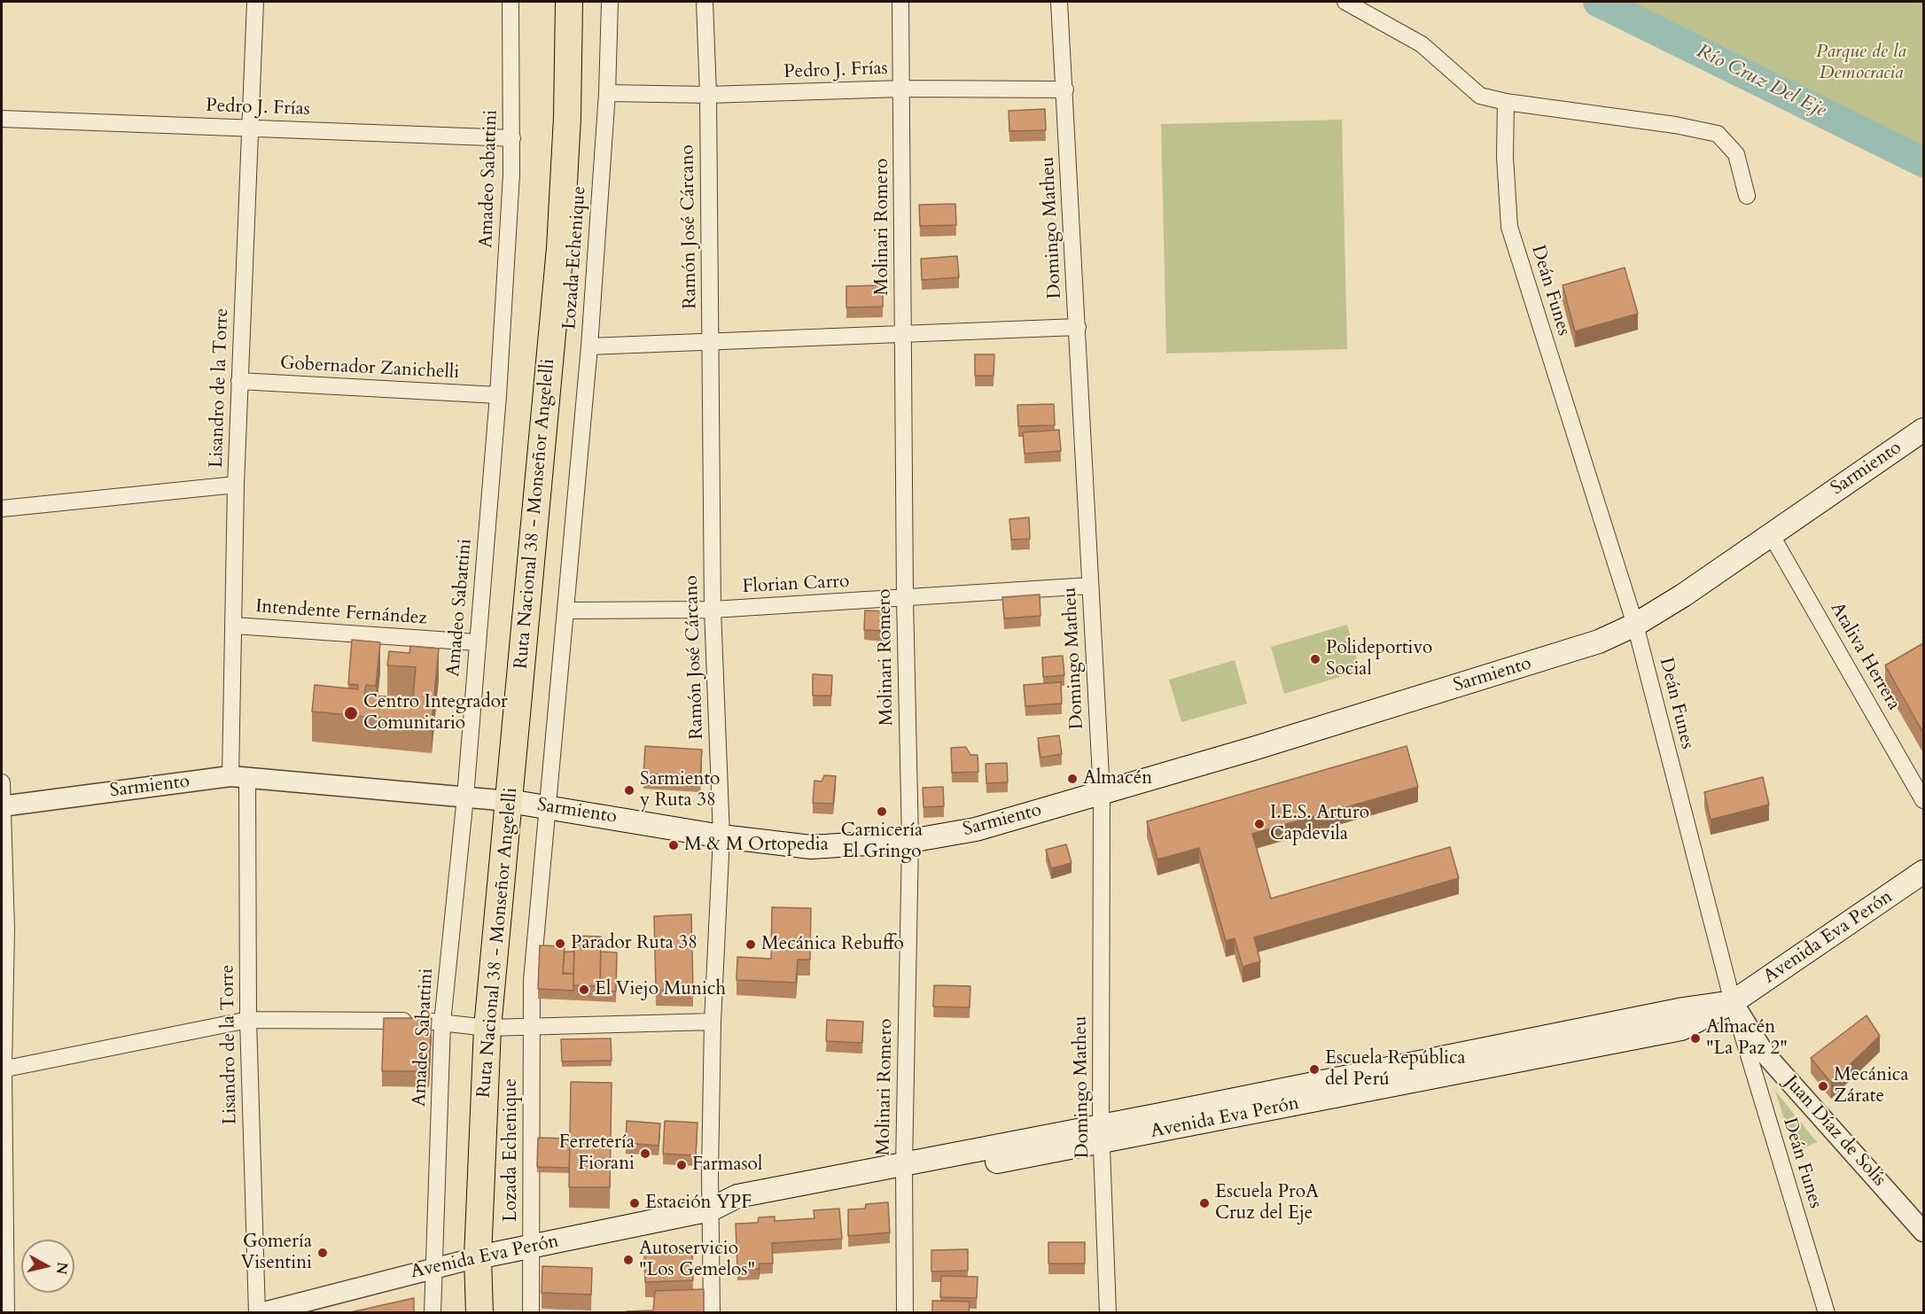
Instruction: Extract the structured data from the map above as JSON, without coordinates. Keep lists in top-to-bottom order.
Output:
{
  "streets": {
    "highway": ["Ruta Nacional 38 - Monseñor Angelelli"],
    "main road": ["Sarmiento", "Avenida Eva Perón"],
    "street": [
      "Pedro J. Frías",
      "Amadeo Sabattini",
      "Ramón José Cárcano",
      "Molinari Romero",
      "Domingo Matheu",
      "Lozada Echenique",
      "Deán Funes",
      "Gobernador Zanichelli",
      "Lisandro de la Torre",
      "Florian Carro",
      "Intendente Fernández",
      "Ataliva Herrera",
      "Juan Díaz de Solís"
    ]
  },
  "crossings": [
    ["Pedro J. Frías", "Amadeo Sabattini"],
    ["Pedro J. Frías", "Ramón José Cárcano"],
    ["Pedro J. Frías", "Molinari Romero"],
    ["Pedro J. Frías", "Domingo Matheu"],
    ["Pedro J. Frías", "Lozada Echenique"],
    ["Pedro J. Frías", "Lisandro de la Torre"],
    ["Amadeo Sabattini", "Gobernador Zanichelli"],
    ["Amadeo Sabattini", "Sarmiento"],
    ["Amadeo Sabattini", "Intendente Fernández"],
    ["Amadeo Sabattini", "Avenida Eva Perón"],
    ["Ramón José Cárcano", "Sarmiento"],
    ["Ramón José Cárcano", "Florian Carro"],
    ["Ramón José Cárcano", "Avenida Eva Perón"],
    ["Molinari Romero", "Sarmiento"],
    ["Molinari Romero", "Florian Carro"],
    ["Molinari Romero", "Avenida Eva Perón"],
    ["Domingo Matheu", "Sarmiento"],
    ["Domingo Matheu", "Florian Carro"],
    ["Domingo Matheu", "Avenida Eva Perón"],
    ["Lozada Echenique", "Sarmiento"],
    ["Lozada Echenique", "Florian Carro"],
    ["Lozada Echenique", "Avenida Eva Perón"],
    ["Deán Funes", "Sarmiento"],
    ["Deán Funes", "Avenida Eva Perón"],
    ["Deán Funes", "Juan Díaz de Solís"],
    ["Gobernador Zanichelli", "Lisandro de la Torre"],
    ["Lisandro de la Torre", "Sarmiento"],
    ["Lisandro de la Torre", "Intendente Fernández"],
    ["Lisandro de la Torre", "Avenida Eva Perón"],
    ["Sarmiento", "Ruta Nacional 38 - Monseñor Angelelli"],
    ["Sarmiento", "Ataliva Herrera"],
    ["Ruta Nacional 38 - Monseñor Angelelli", "Avenida Eva Perón"],
    ["Avenida Eva Perón", "Juan Díaz de Solís"]
  ],
  "water": ["Río Cruz Del Eje"],
  "parks": ["Parque de la Democracia"],
  "places": [
    "Polideportivo Social",
    "Centro Integrador Comunitario",
    "Almacén",
    "Sarmiento y Ruta 38",
    "Carnicería El Gringo",
    "I.E.S. Arturo Capdevila",
    "M & M Ortopedia",
    "Parador Ruta 38",
    "Mecánica Rebuffo",
    "El Viejo Munich",
    "Almacén \"La Paz 2\"",
    "Escuela República del Perú",
    "Mecánica Zárate",
    "Ferretería Fiorani",
    "Farmasol",
    "Estación YPF",
    "Escuela ProA Cruz del Eje",
    "Gomería Visentini",
    "Autoservicio \"Los Gemelos\""
  ],
  "north": "right"
}
